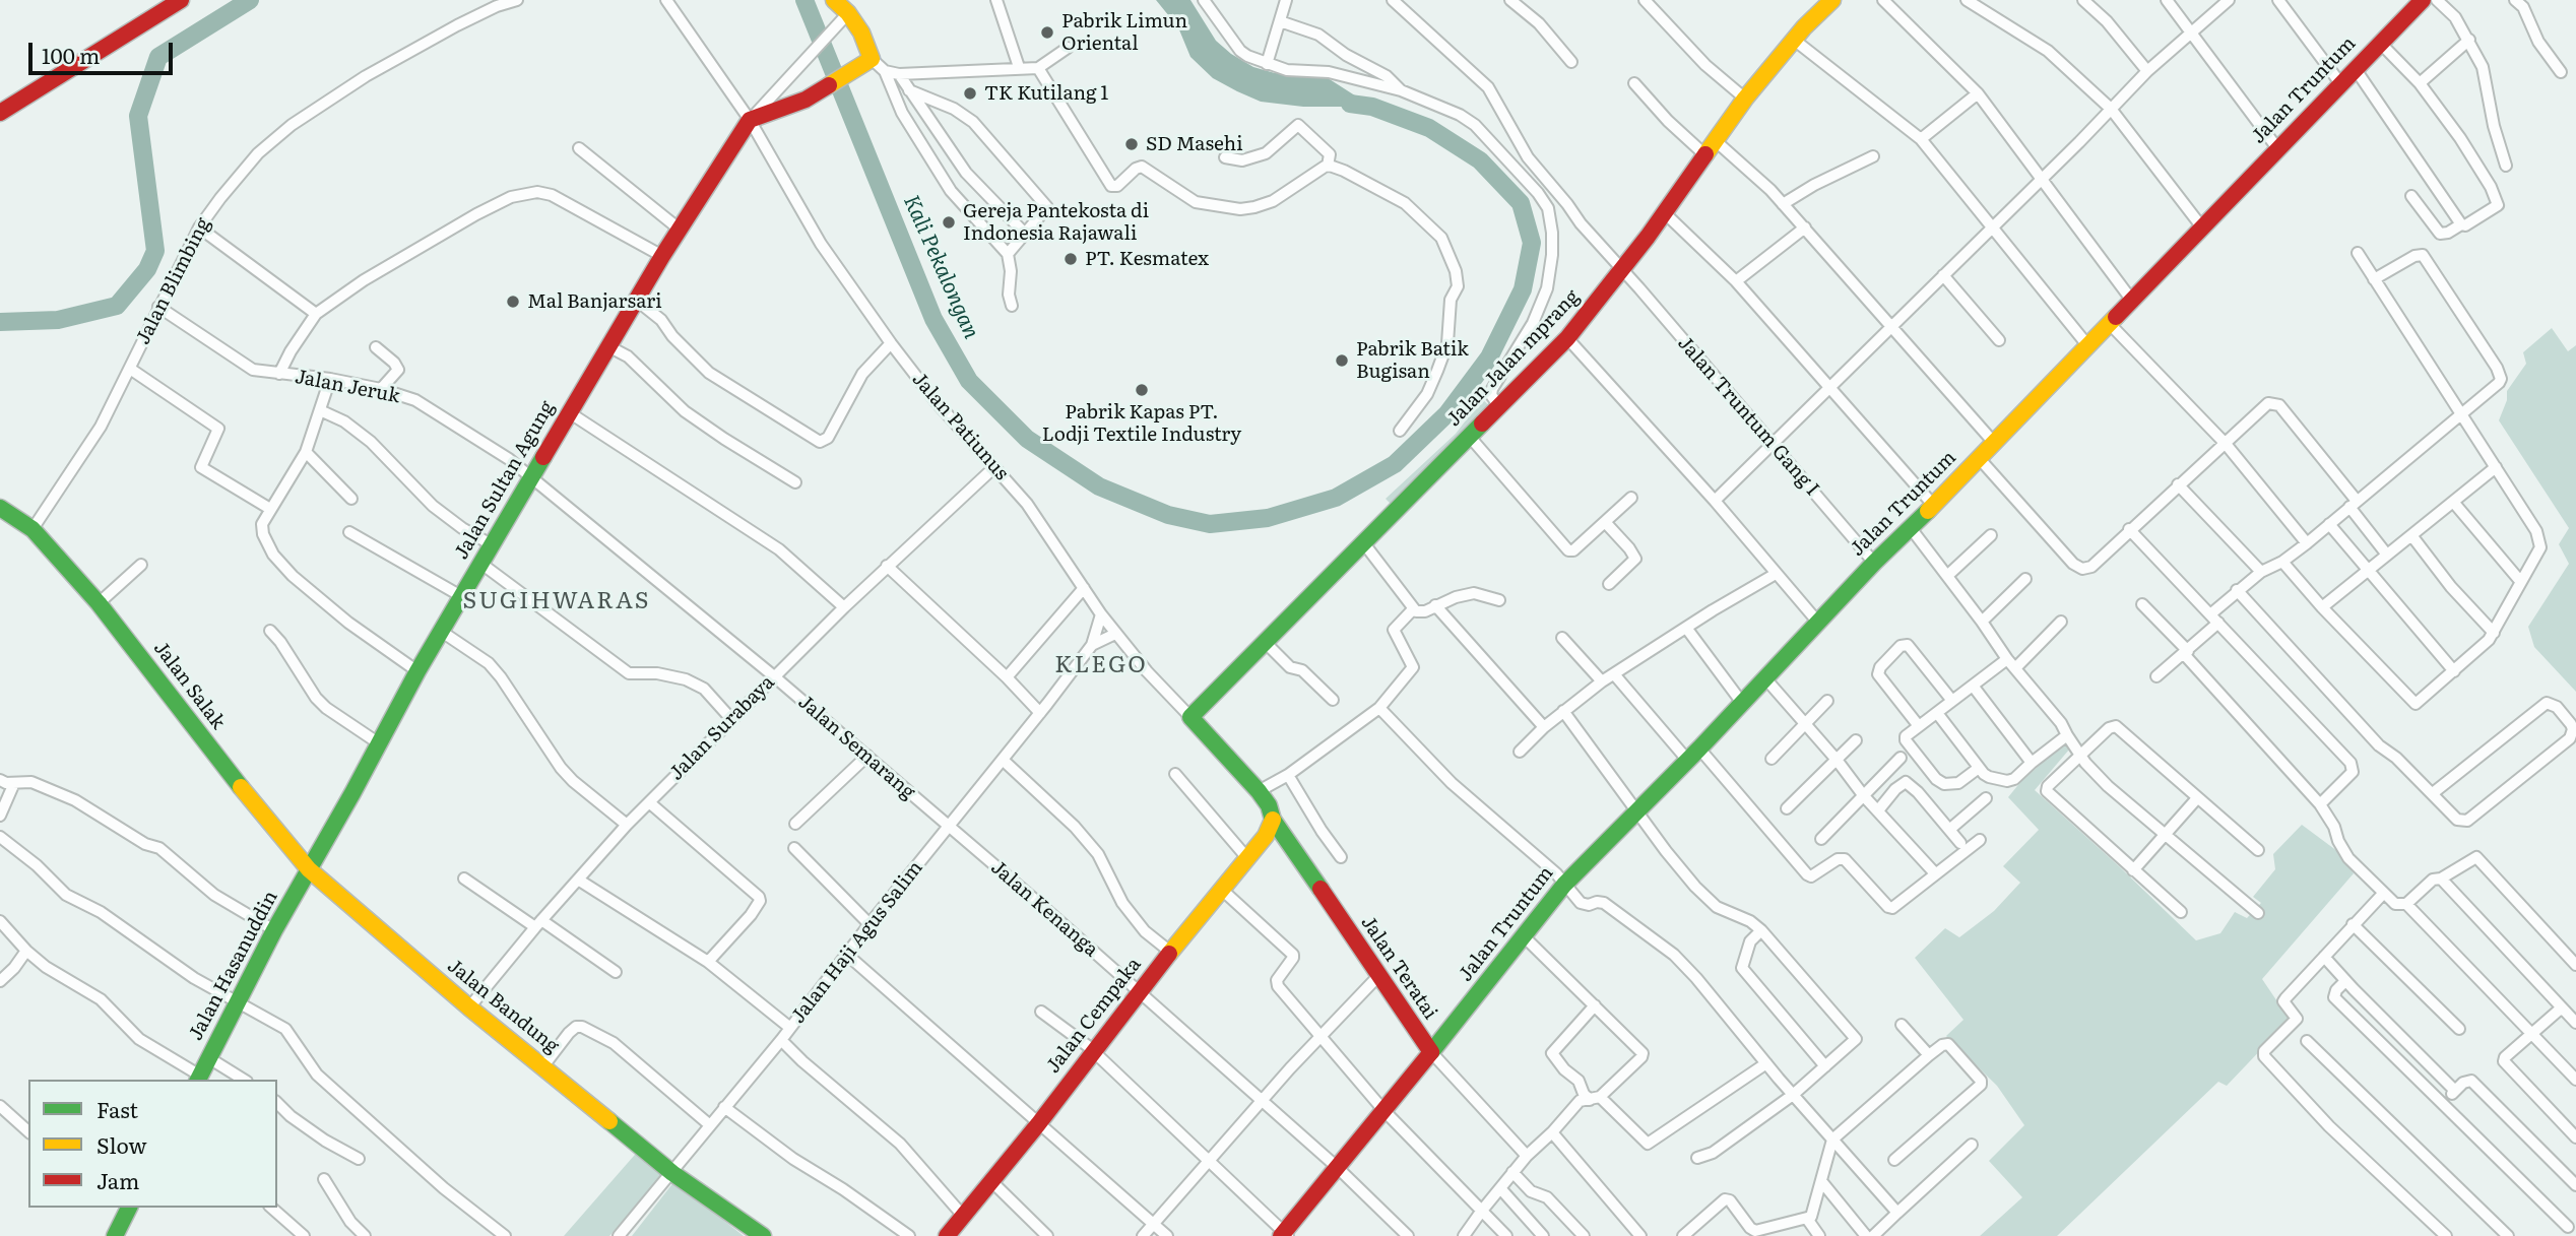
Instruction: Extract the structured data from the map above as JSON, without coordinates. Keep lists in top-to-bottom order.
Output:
{
  "streets": {
    "street": [
      "Jalan Truntum",
      "Jalan Blimbing",
      "Jalan Jalan mprang",
      "Jalan Jeruk",
      "Jalan Truntum Gang I",
      "Jalan Patiunus",
      "Jalan Sultan Agung",
      "Jalan Salak",
      "Jalan Surabaya",
      "Jalan Semarang",
      "Jalan Kenanga",
      "Jalan Haji Agus Salim",
      "Jalan Hasanuddin",
      "Jalan Teratai",
      "Jalan Bandung",
      "Jalan Cempaka"
    ]
  },
  "crossings": [
    ["Jalan Truntum", "Jalan Truntum Gang I"],
    ["Jalan Truntum", "Jalan Teratai"],
    ["Jalan Blimbing", "Jalan Jeruk"],
    ["Jalan Blimbing", "Jalan Salak"],
    ["Jalan Jalan mprang", "Jalan Truntum Gang I"],
    ["Jalan Jalan mprang", "Jalan Patiunus"],
    ["Jalan Jalan mprang", "Jalan Teratai"],
    ["Jalan Jeruk", "Jalan Sultan Agung"],
    ["Jalan Jeruk", "Jalan Semarang"],
    ["Jalan Patiunus", "Jalan Sultan Agung"],
    ["Jalan Patiunus", "Jalan Surabaya"],
    ["Jalan Patiunus", "Jalan Haji Agus Salim"],
    ["Jalan Patiunus", "Jalan Teratai"],
    ["Jalan Sultan Agung", "Jalan Salak"],
    ["Jalan Sultan Agung", "Jalan Semarang"],
    ["Jalan Sultan Agung", "Jalan Hasanuddin"],
    ["Jalan Sultan Agung", "Jalan Bandung"],
    ["Jalan Salak", "Jalan Hasanuddin"],
    ["Jalan Salak", "Jalan Bandung"],
    ["Jalan Surabaya", "Jalan Semarang"],
    ["Jalan Surabaya", "Jalan Bandung"],
    ["Jalan Semarang", "Jalan Kenanga"],
    ["Jalan Semarang", "Jalan Haji Agus Salim"],
    ["Jalan Kenanga", "Jalan Haji Agus Salim"],
    ["Jalan Kenanga", "Jalan Cempaka"],
    ["Jalan Haji Agus Salim", "Jalan Bandung"],
    ["Jalan Hasanuddin", "Jalan Bandung"],
    ["Jalan Teratai", "Jalan Cempaka"]
  ],
  "districts": ["SUGIHWARAS", "KLEGO"],
  "water": ["Kali Pekalongan"],
  "places": [
    "Pabrik Limun Oriental",
    "TK Kutilang 1",
    "SD Masehi",
    "Gereja Pantekosta di Indonesia Rajawali",
    "PT. Kesmatex",
    "Mal Banjarsari",
    "Pabrik Batik Bugisan",
    "Pabrik Kapas PT. Lodji Textile Industry"
  ],
  "legend": ["Fast", "Slow", "Jam"],
  "scale_bar": "100 m"
}
